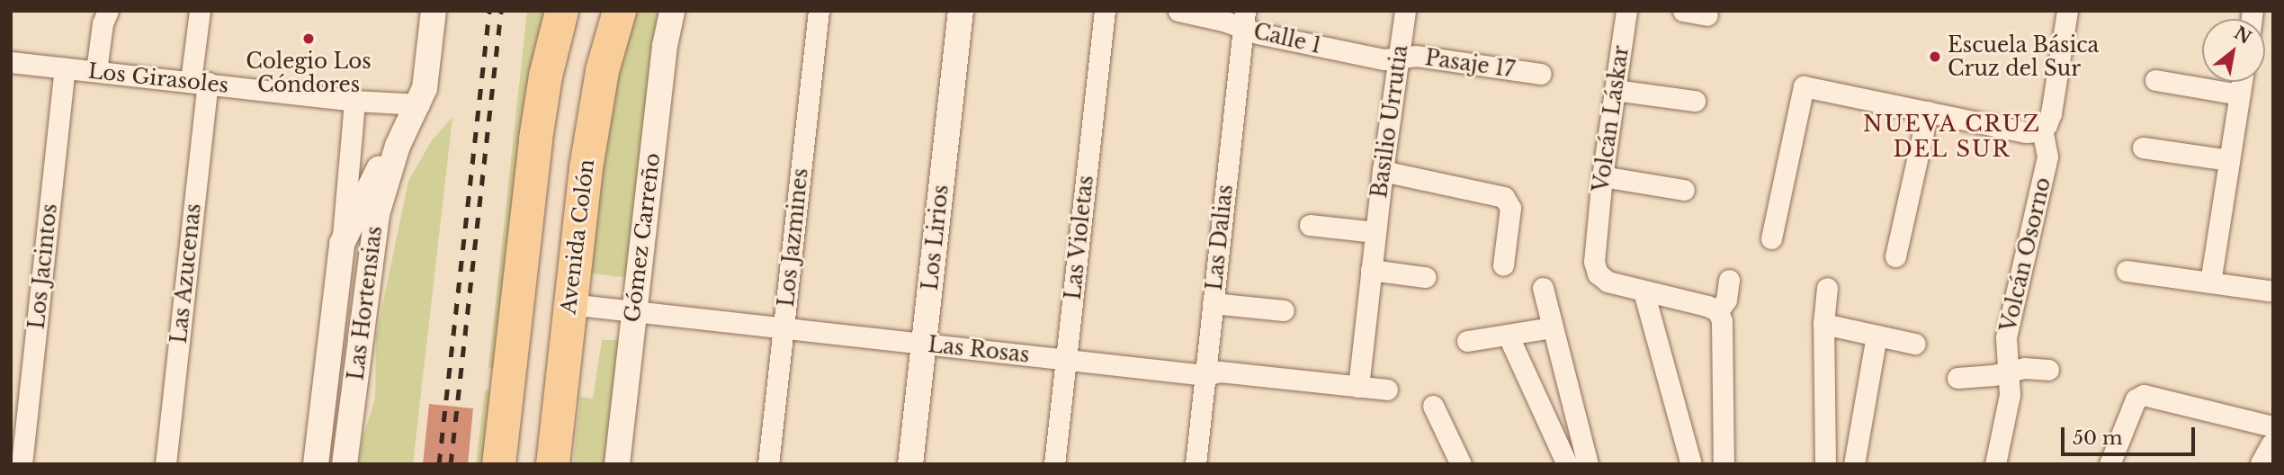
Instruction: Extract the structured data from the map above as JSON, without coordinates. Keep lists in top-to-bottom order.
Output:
{
  "streets": {
    "main road": ["Avenida Colón"],
    "street": [
      "Calle 1",
      "Pasaje 17",
      "Los Girasoles",
      "Volcán Láskar",
      "Basilio Urrutia",
      "Gómez Carreño",
      "Los Jazmines",
      "Los Lirios",
      "Las Violetas",
      "Las Dalias",
      "Volcán Osorno",
      "Los Jacintos",
      "Las Azucenas",
      "Las Hortensias",
      "Las Rosas"
    ]
  },
  "crossings": [
    ["Calle 1", "Pasaje 17"],
    ["Calle 1", "Basilio Urrutia"],
    ["Calle 1", "Las Dalias"],
    ["Pasaje 17", "Basilio Urrutia"],
    ["Los Girasoles", "Los Jacintos"],
    ["Los Girasoles", "Las Azucenas"],
    ["Los Girasoles", "Las Hortensias"],
    ["Basilio Urrutia", "Las Rosas"],
    ["Avenida Colón", "Las Rosas"],
    ["Gómez Carreño", "Las Rosas"],
    ["Los Jazmines", "Las Rosas"],
    ["Los Lirios", "Las Rosas"],
    ["Las Violetas", "Las Rosas"],
    ["Las Dalias", "Las Rosas"]
  ],
  "districts": ["NUEVA CRUZ DEL SUR"],
  "places": ["Colegio Los Cóndores", "Escuela Básica Cruz del Sur"],
  "scale_bar": "50 m",
  "north": "top right"
}
